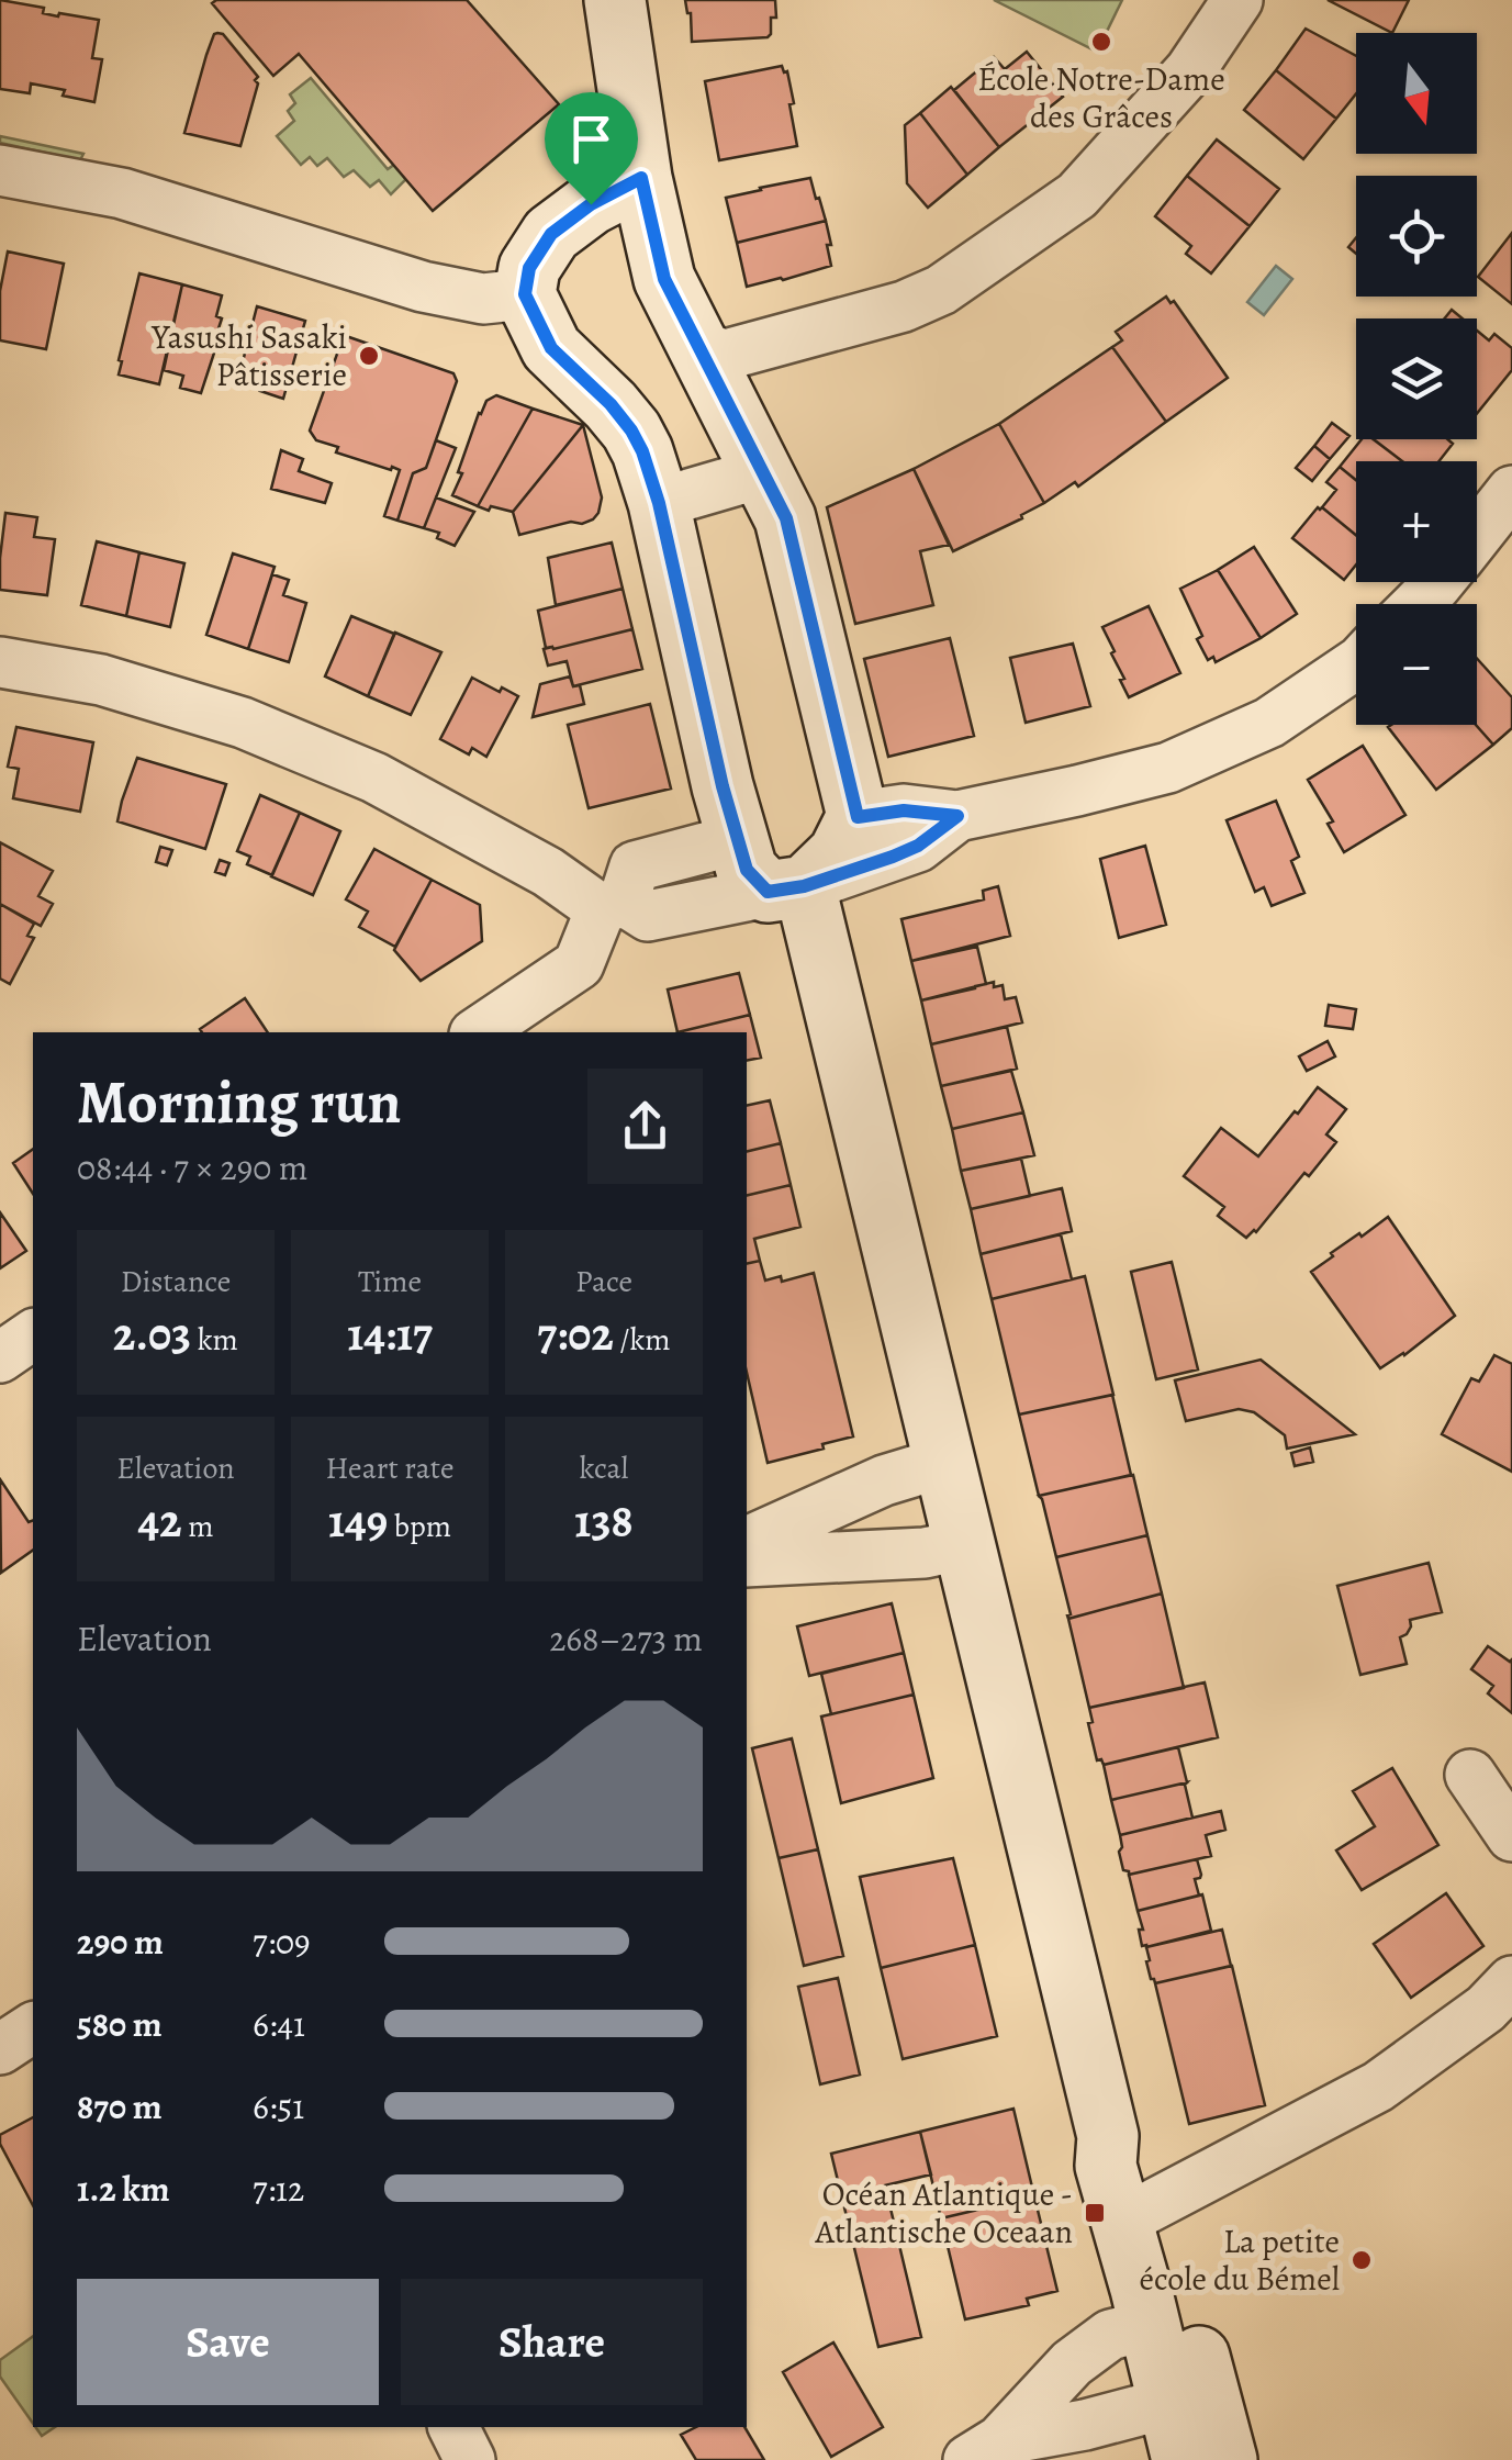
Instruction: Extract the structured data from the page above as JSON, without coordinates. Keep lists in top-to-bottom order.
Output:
{
  "places": {
    "other": ["École Notre-Dame des Grâces", "Yasushi Sasaki Pâtisserie", "La petite école du Bémel"],
    "transit": ["Océan Atlantique - Atlantische Oceaan"]
  },
  "north": "bottom",
  "page": {
    "map_buttons": ["+", "−"],
    "heading": ["Morning run", "08:44 · 7 × 290 m"],
    "stats": [
      ["Distance", "2.03 km"],
      ["Time", "14:17"],
      ["Pace", "7:02 /km"],
      ["Elevation", "42 m"],
      ["Heart rate", "149 bpm"],
      ["kcal", "138"]
    ],
    "chart": ["Elevation", "268–273 m"],
    "list": [
      {
        "name": "290 m",
        "note": "7:09"
      },
      {
        "name": "580 m",
        "note": "6:41"
      },
      {
        "name": "870 m",
        "note": "6:51"
      },
      {
        "name": "1.2 km",
        "note": "7:12"
      }
    ],
    "buttons": ["Save", "Share"]
  }
}
